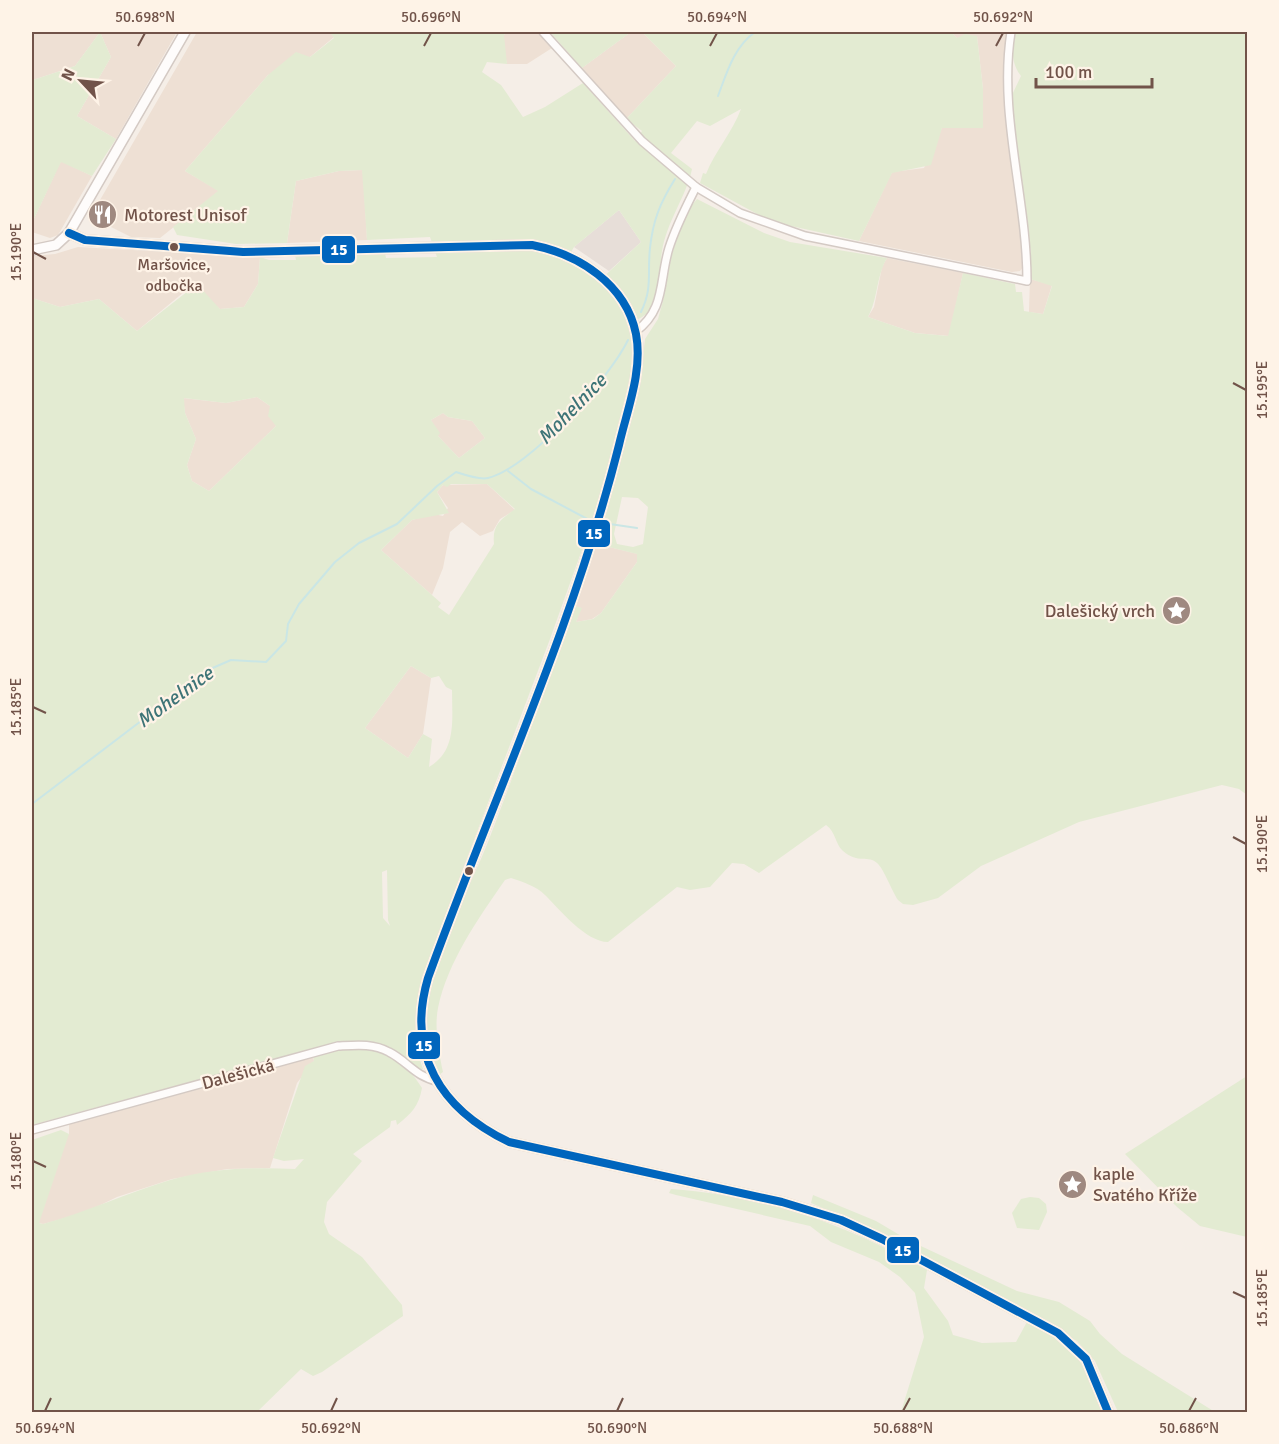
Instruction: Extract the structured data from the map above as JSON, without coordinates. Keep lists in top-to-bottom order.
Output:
{
  "streets": {
    "street": ["Dalešická"]
  },
  "water": ["Mohelnice"],
  "places": {
    "restaurant": ["Motorest Unisof"],
    "other": ["Maršovice, odbočka"],
    "place": ["Dalešický vrch", "kaple Svatého Kříže"]
  },
  "lines": ["transit line 15"],
  "scale_bar": "100 m",
  "north": "top left",
  "coordinates": [
    "50.698°N",
    "50.696°N",
    "50.694°N",
    "50.692°N",
    "15.190°E",
    "15.195°E",
    "15.185°E",
    "15.180°E",
    "50.690°N",
    "50.688°N",
    "50.686°N"
  ]
}
